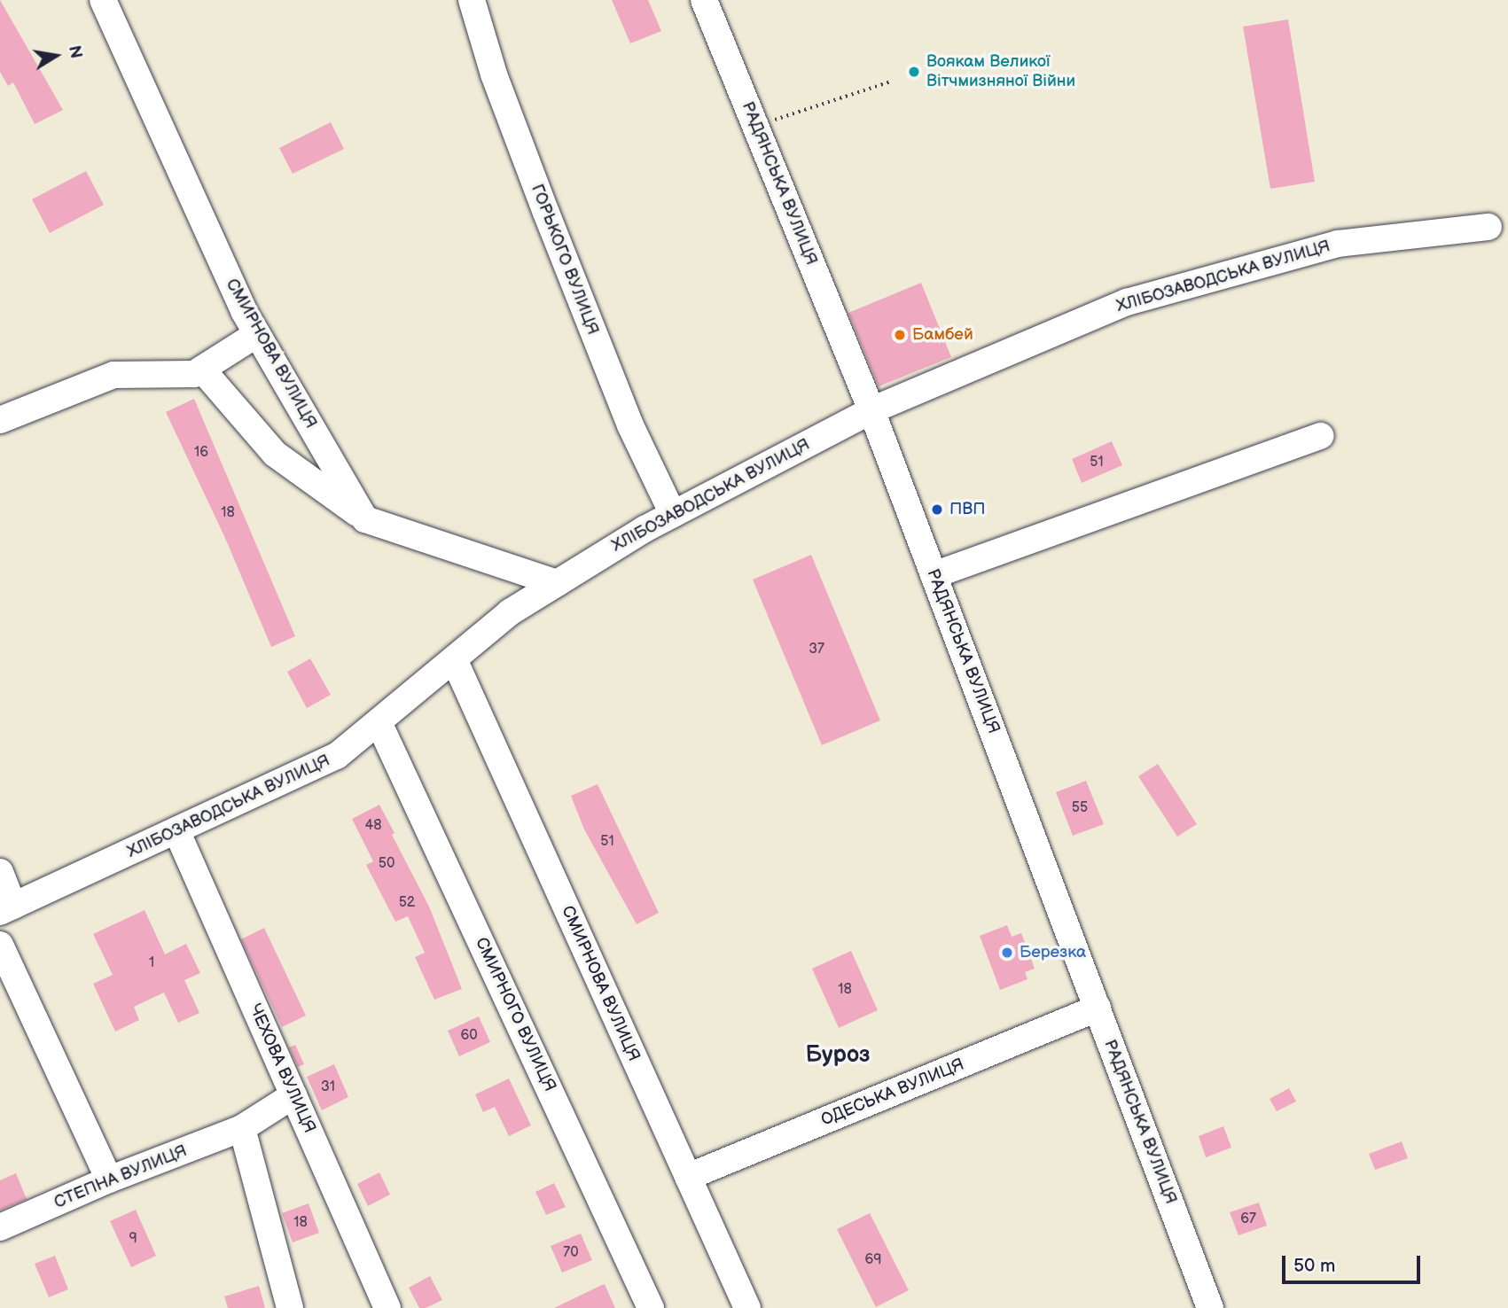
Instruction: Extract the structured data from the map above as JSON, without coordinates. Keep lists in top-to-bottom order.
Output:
{
  "streets": {
    "street": [
      "РАДЯНСЬКА ВУЛИЦЯ",
      "ГОРЬКОГО ВУЛИЦЯ",
      "ХЛІБОЗАВОДСЬКА ВУЛИЦЯ",
      "СМИРНОВА ВУЛИЦЯ",
      "СМИРНОГО ВУЛИЦЯ",
      "ЧЕХОВА ВУЛИЦЯ",
      "ОДЕСЬКА ВУЛИЦЯ",
      "СТЕПНА ВУЛИЦЯ"
    ]
  },
  "crossings": [
    ["РАДЯНСЬКА ВУЛИЦЯ", "ХЛІБОЗАВОДСЬКА ВУЛИЦЯ"],
    ["РАДЯНСЬКА ВУЛИЦЯ", "ОДЕСЬКА ВУЛИЦЯ"],
    ["ГОРЬКОГО ВУЛИЦЯ", "ХЛІБОЗАВОДСЬКА ВУЛИЦЯ"],
    ["ХЛІБОЗАВОДСЬКА ВУЛИЦЯ", "СМИРНОВА ВУЛИЦЯ"],
    ["ХЛІБОЗАВОДСЬКА ВУЛИЦЯ", "СМИРНОГО ВУЛИЦЯ"],
    ["ХЛІБОЗАВОДСЬКА ВУЛИЦЯ", "ЧЕХОВА ВУЛИЦЯ"],
    ["СМИРНОВА ВУЛИЦЯ", "ОДЕСЬКА ВУЛИЦЯ"],
    ["ЧЕХОВА ВУЛИЦЯ", "СТЕПНА ВУЛИЦЯ"]
  ],
  "districts": ["Буроз"],
  "places": [
    "Воякам Великої Вітчмизняної Війни",
    "Бамбей",
    "ПВП",
    "Березка"
  ],
  "house_numbers": [
    "16",
    "51",
    "18",
    "37",
    "55",
    "48",
    "51",
    "50",
    "52",
    "1",
    "18",
    "60",
    "31",
    "67",
    "18",
    "9",
    "70",
    "69"
  ],
  "scale_bar": "50 m",
  "north": "right"
}
